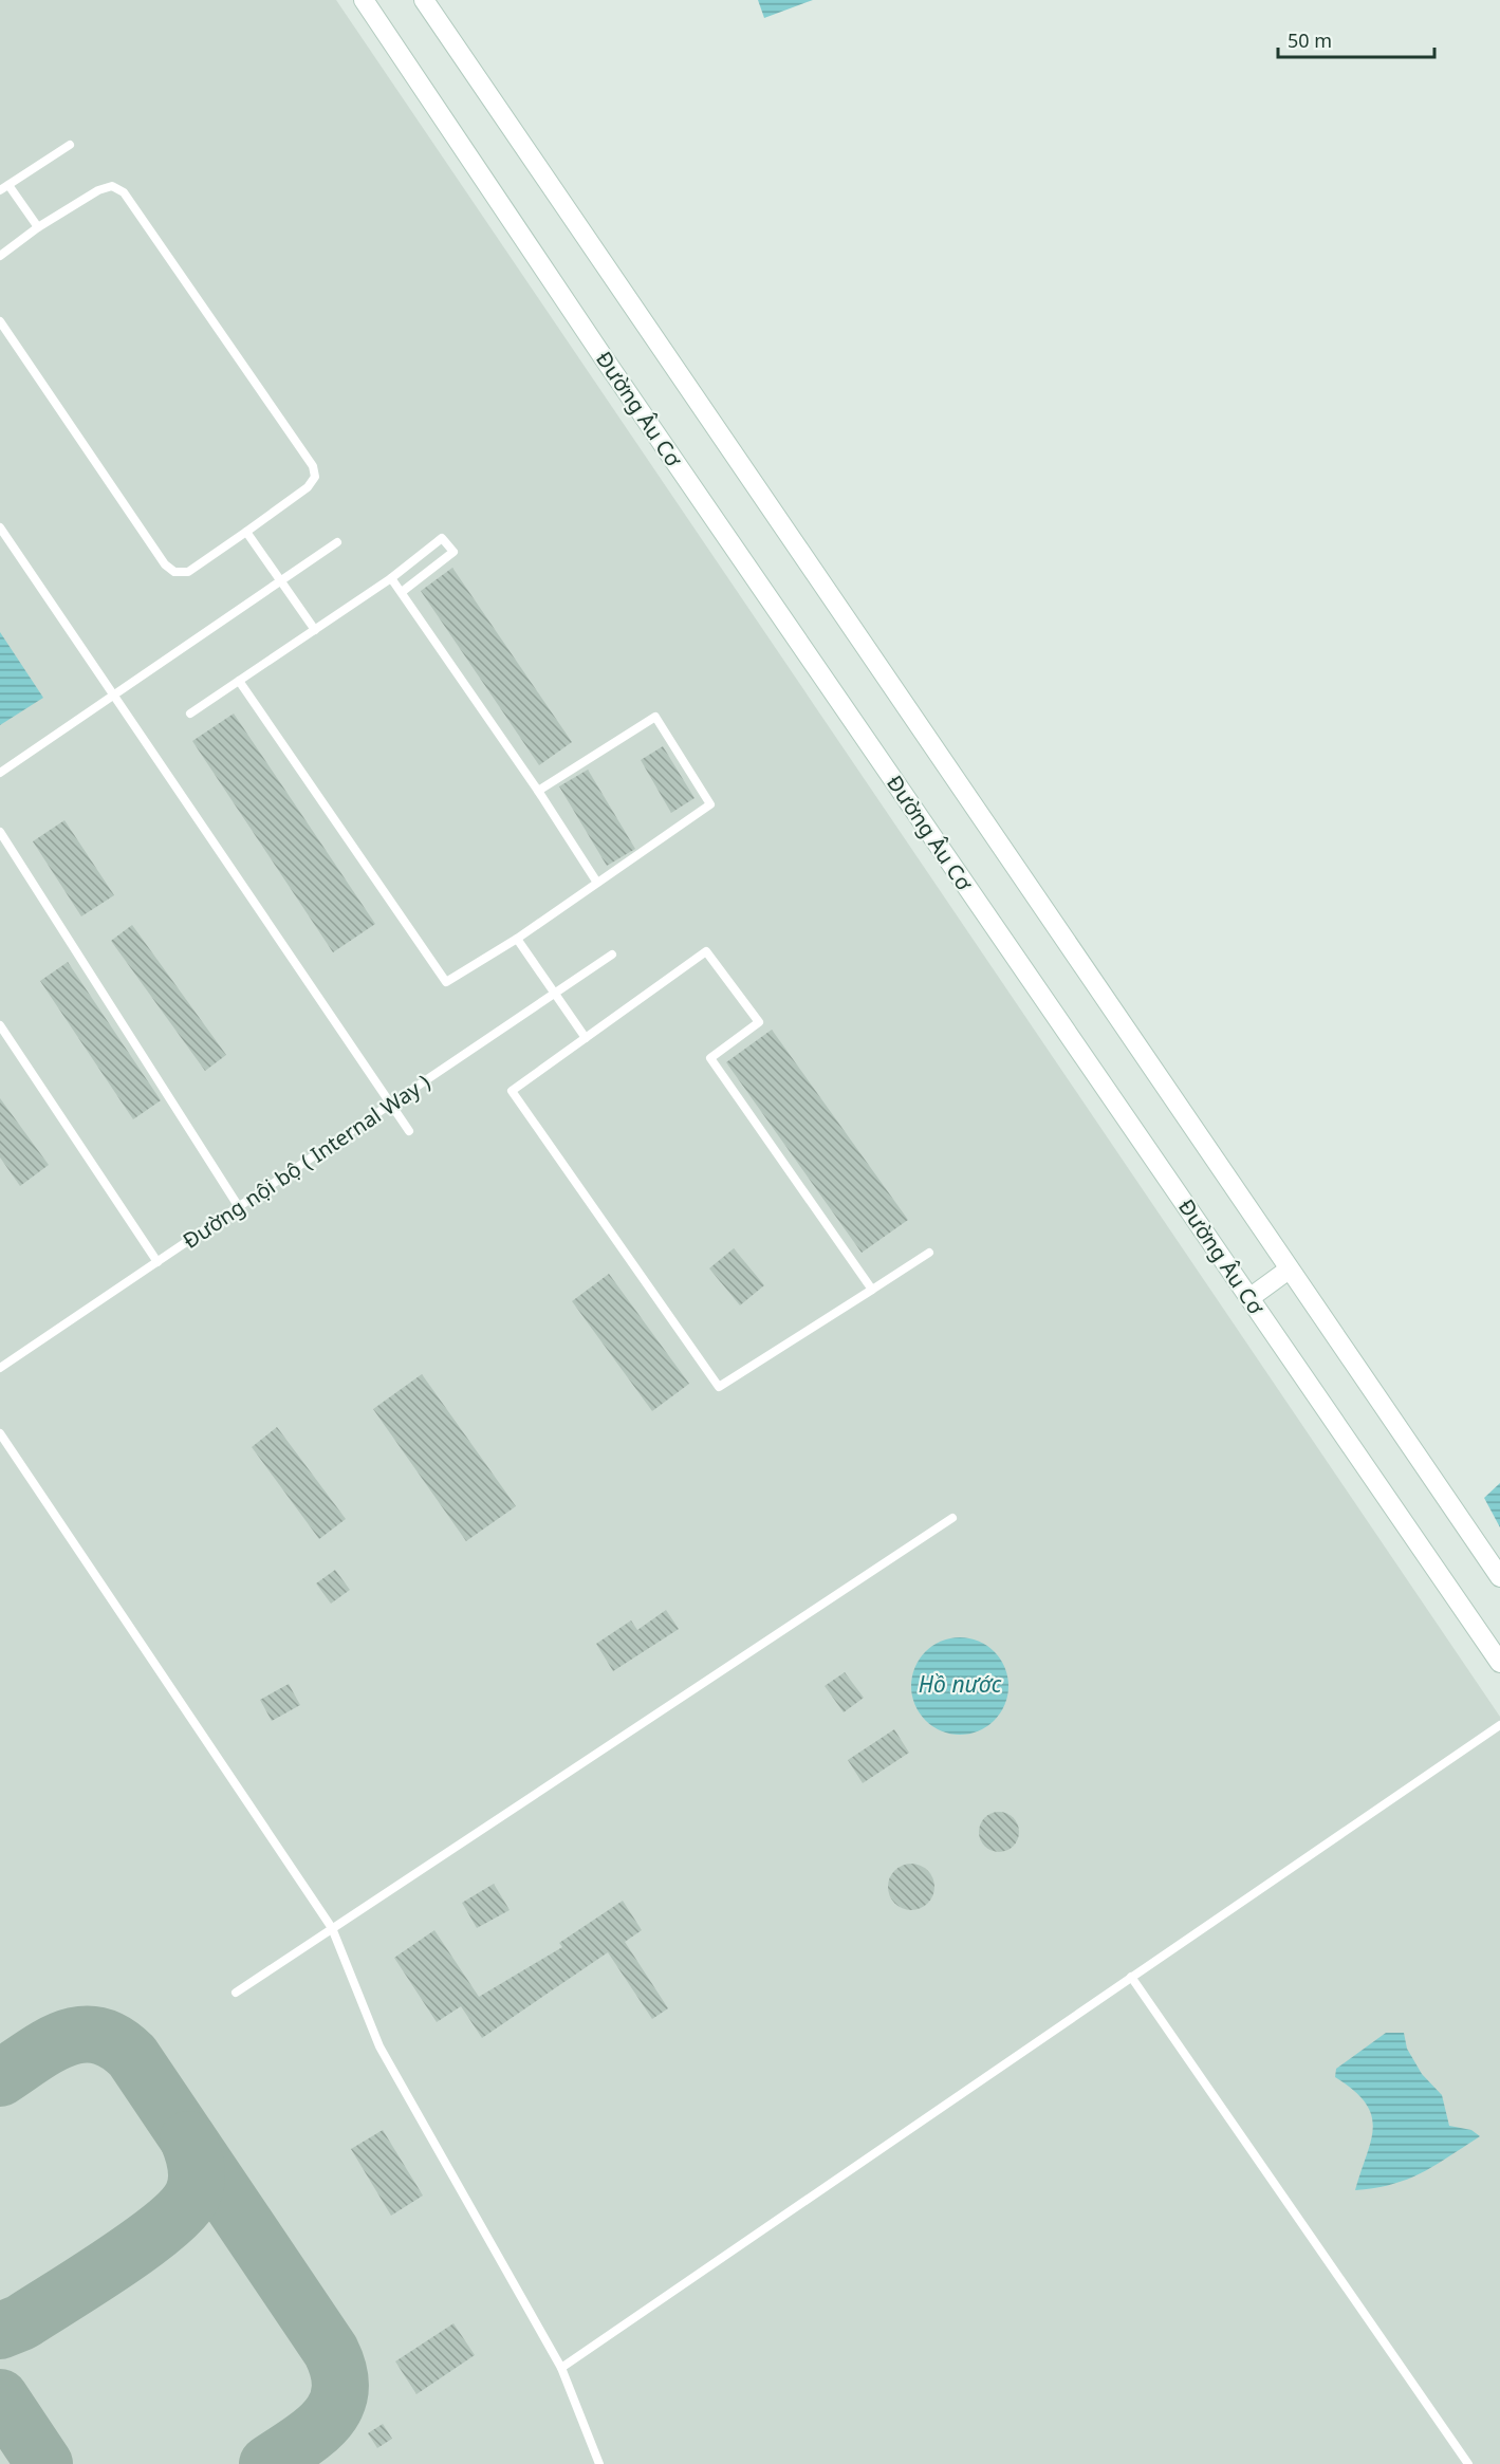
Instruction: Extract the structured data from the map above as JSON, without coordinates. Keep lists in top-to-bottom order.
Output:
{
  "streets": {
    "street": ["Đường Âu Cơ"],
    "lane": ["Đường nội bộ ( Internal Way )"]
  },
  "water": ["Hồ nước"],
  "scale_bar": "50 m"
}
